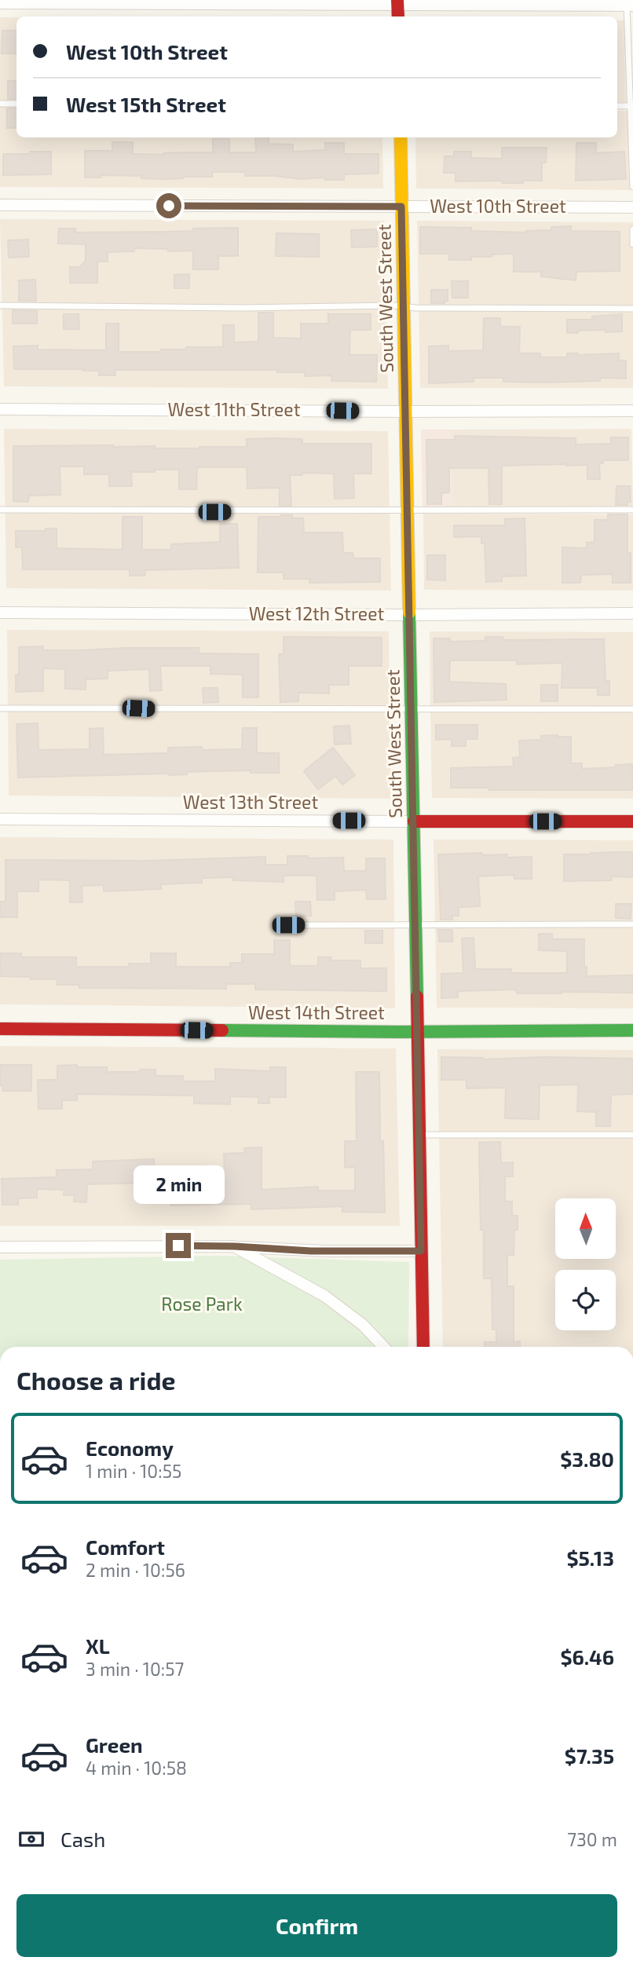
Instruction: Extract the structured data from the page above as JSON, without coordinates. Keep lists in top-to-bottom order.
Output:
{
  "streets": {
    "street": [
      "West 10th Street",
      "South West Street",
      "West 11th Street",
      "West 12th Street",
      "West 13th Street",
      "West 14th Street"
    ]
  },
  "crossings": [
    ["West 10th Street", "South West Street"],
    ["South West Street", "West 11th Street"],
    ["South West Street", "West 12th Street"],
    ["South West Street", "West 13th Street"],
    ["South West Street", "West 14th Street"]
  ],
  "parks": ["Rose Park"],
  "north": "top",
  "page": {
    "banner": ["West 10th Street", "West 15th Street"],
    "bubble": "2 min",
    "heading": "Choose a ride",
    "list": [
      {
        "name": "Economy",
        "note": "1 min · 10:55",
        "value": "$3.80"
      },
      {
        "name": "Comfort",
        "note": "2 min · 10:56",
        "value": "$5.13"
      },
      {
        "name": "XL",
        "note": "3 min · 10:57",
        "value": "$6.46"
      },
      {
        "name": "Green",
        "note": "4 min · 10:58",
        "value": "$7.35"
      }
    ],
    "pay": ["Cash", "730 m"],
    "buttons": "Confirm"
  }
}
